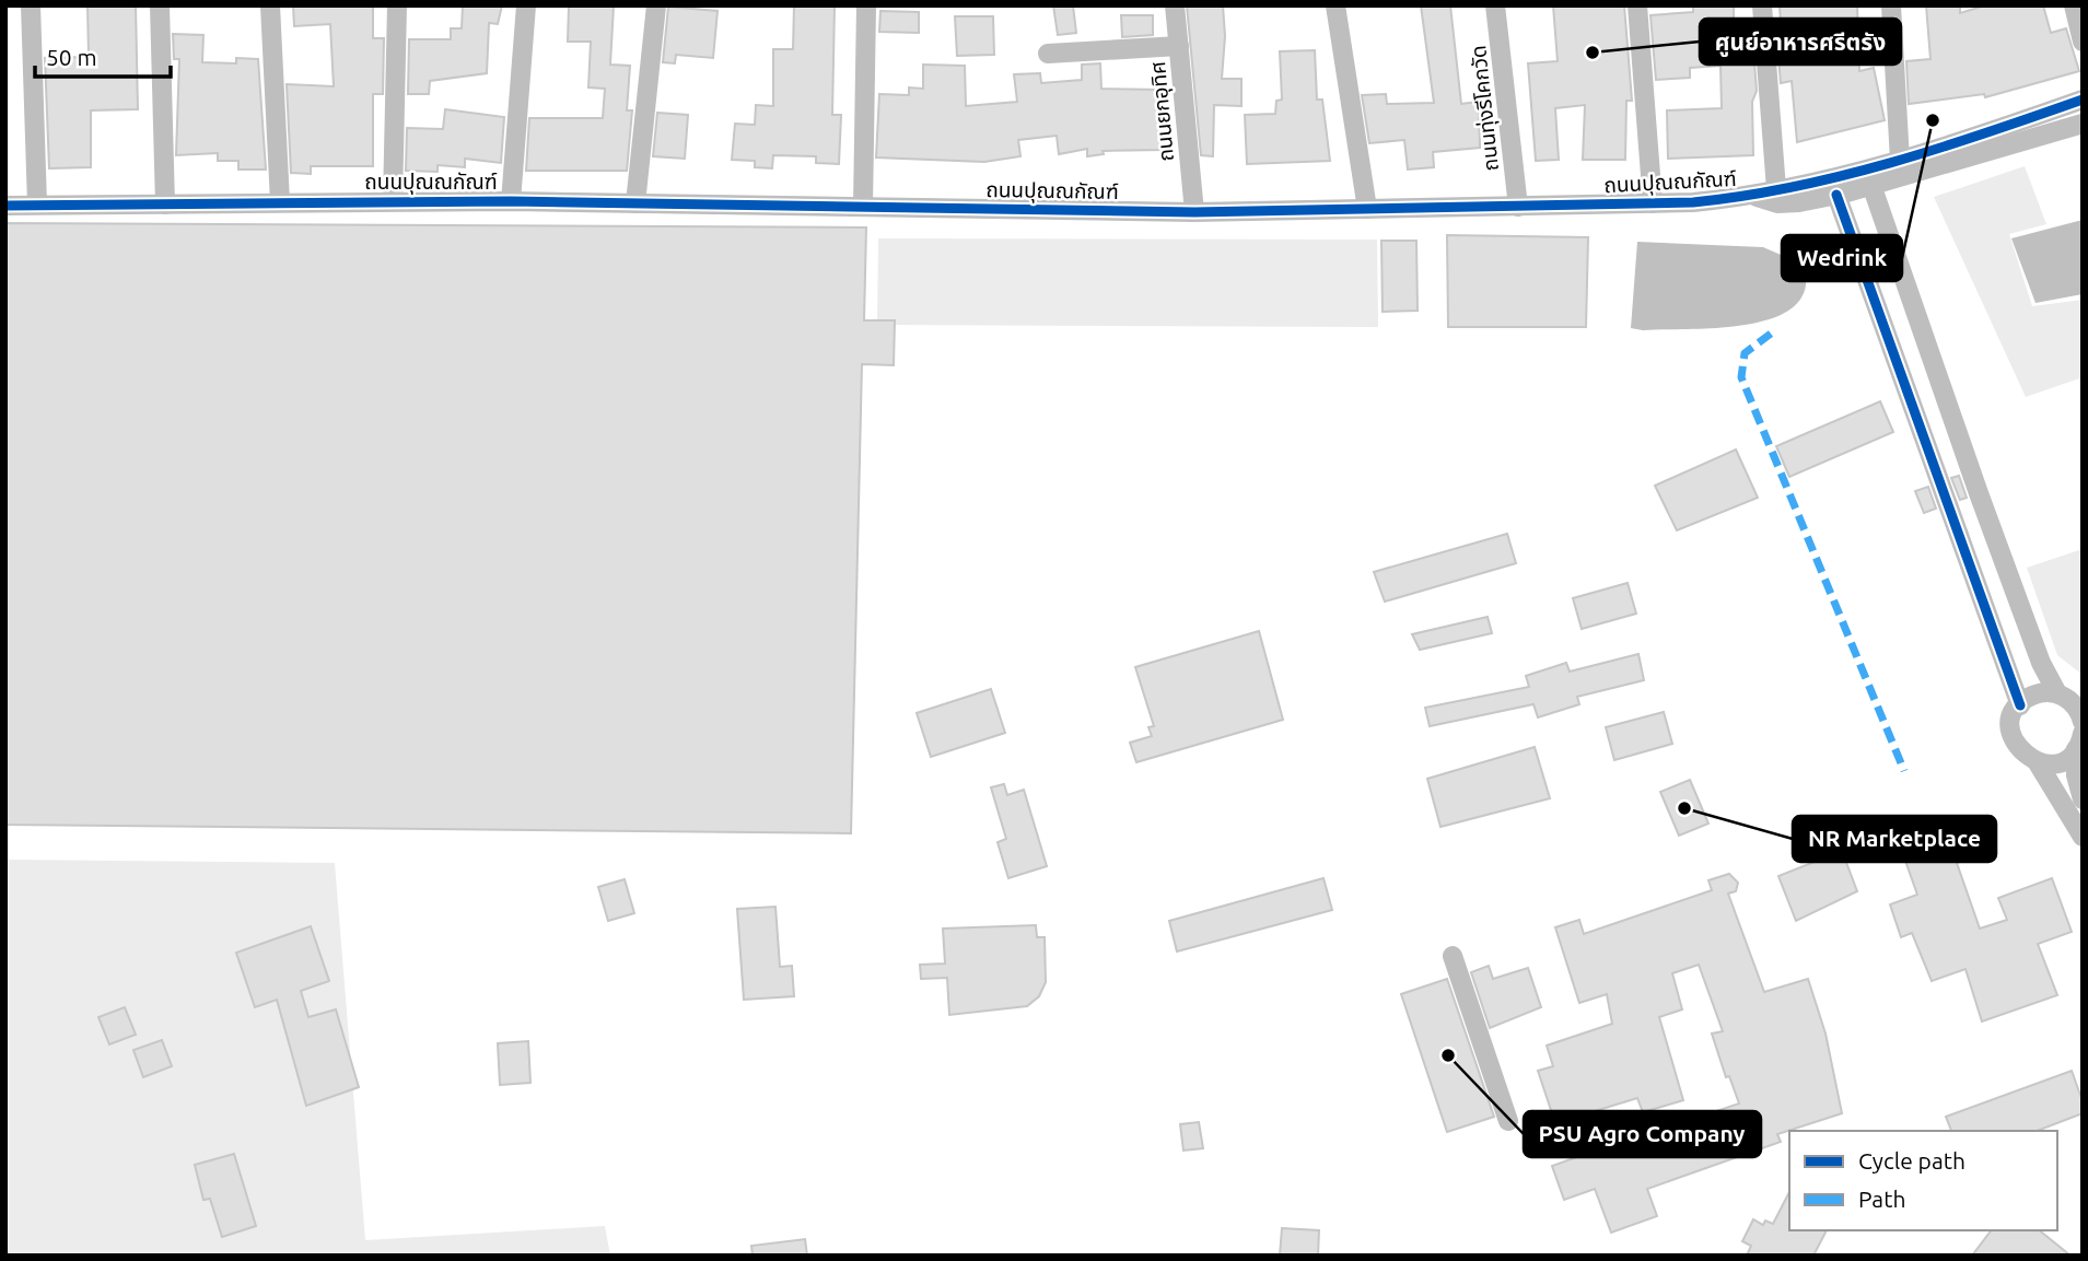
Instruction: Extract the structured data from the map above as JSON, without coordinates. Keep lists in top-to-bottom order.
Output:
{
  "streets": {
    "street": ["ถนนทุ่งรีโคกวัด", "ถนนยกอุทิศ", "ถนนปุณณกัณฑ์"]
  },
  "crossings": [
    ["ถนนทุ่งรีโคกวัด", "ถนนปุณณกัณฑ์"],
    ["ถนนยกอุทิศ", "ถนนปุณณกัณฑ์"]
  ],
  "places": [
    "ศูนย์อาหารศรีตรัง",
    "Wedrink",
    "NR Marketplace",
    "PSU Agro Company"
  ],
  "legend": ["Cycle path", "Path"],
  "scale_bar": "50 m"
}
